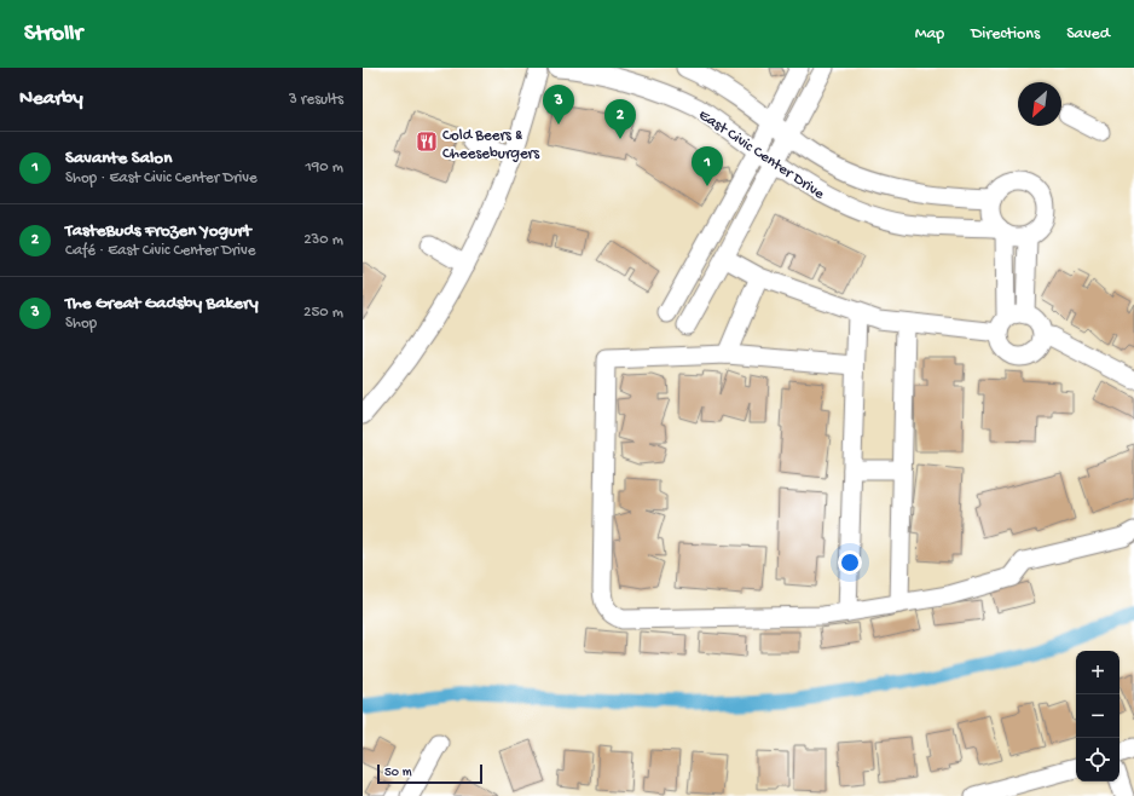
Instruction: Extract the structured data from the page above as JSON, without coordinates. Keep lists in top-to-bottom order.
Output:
{
  "streets": {
    "street": ["East Civic Center Drive"]
  },
  "places": {
    "restaurant": ["Cold Beers & Cheeseburgers"]
  },
  "scale_bar": "50 m",
  "north": "bottom left",
  "page": {
    "header": "Strollr",
    "nav": ["Map", "Directions", "Saved"],
    "heading": ["Nearby", "3 results"],
    "pins": ["3", "2", "1"],
    "list": [
      {
        "mark": "1",
        "name": "Savante Salon",
        "note": "Shop · East Civic Center Drive",
        "value": "190 m"
      },
      {
        "mark": "2",
        "name": "TasteBuds Frozen Yogurt",
        "note": "Café · East Civic Center Drive",
        "value": "230 m"
      },
      {
        "mark": "3",
        "name": "The Great Gadsby Bakery",
        "note": "Shop",
        "value": "250 m"
      }
    ],
    "map_buttons": ["+", "−"],
    "scale": "50 m"
  }
}
